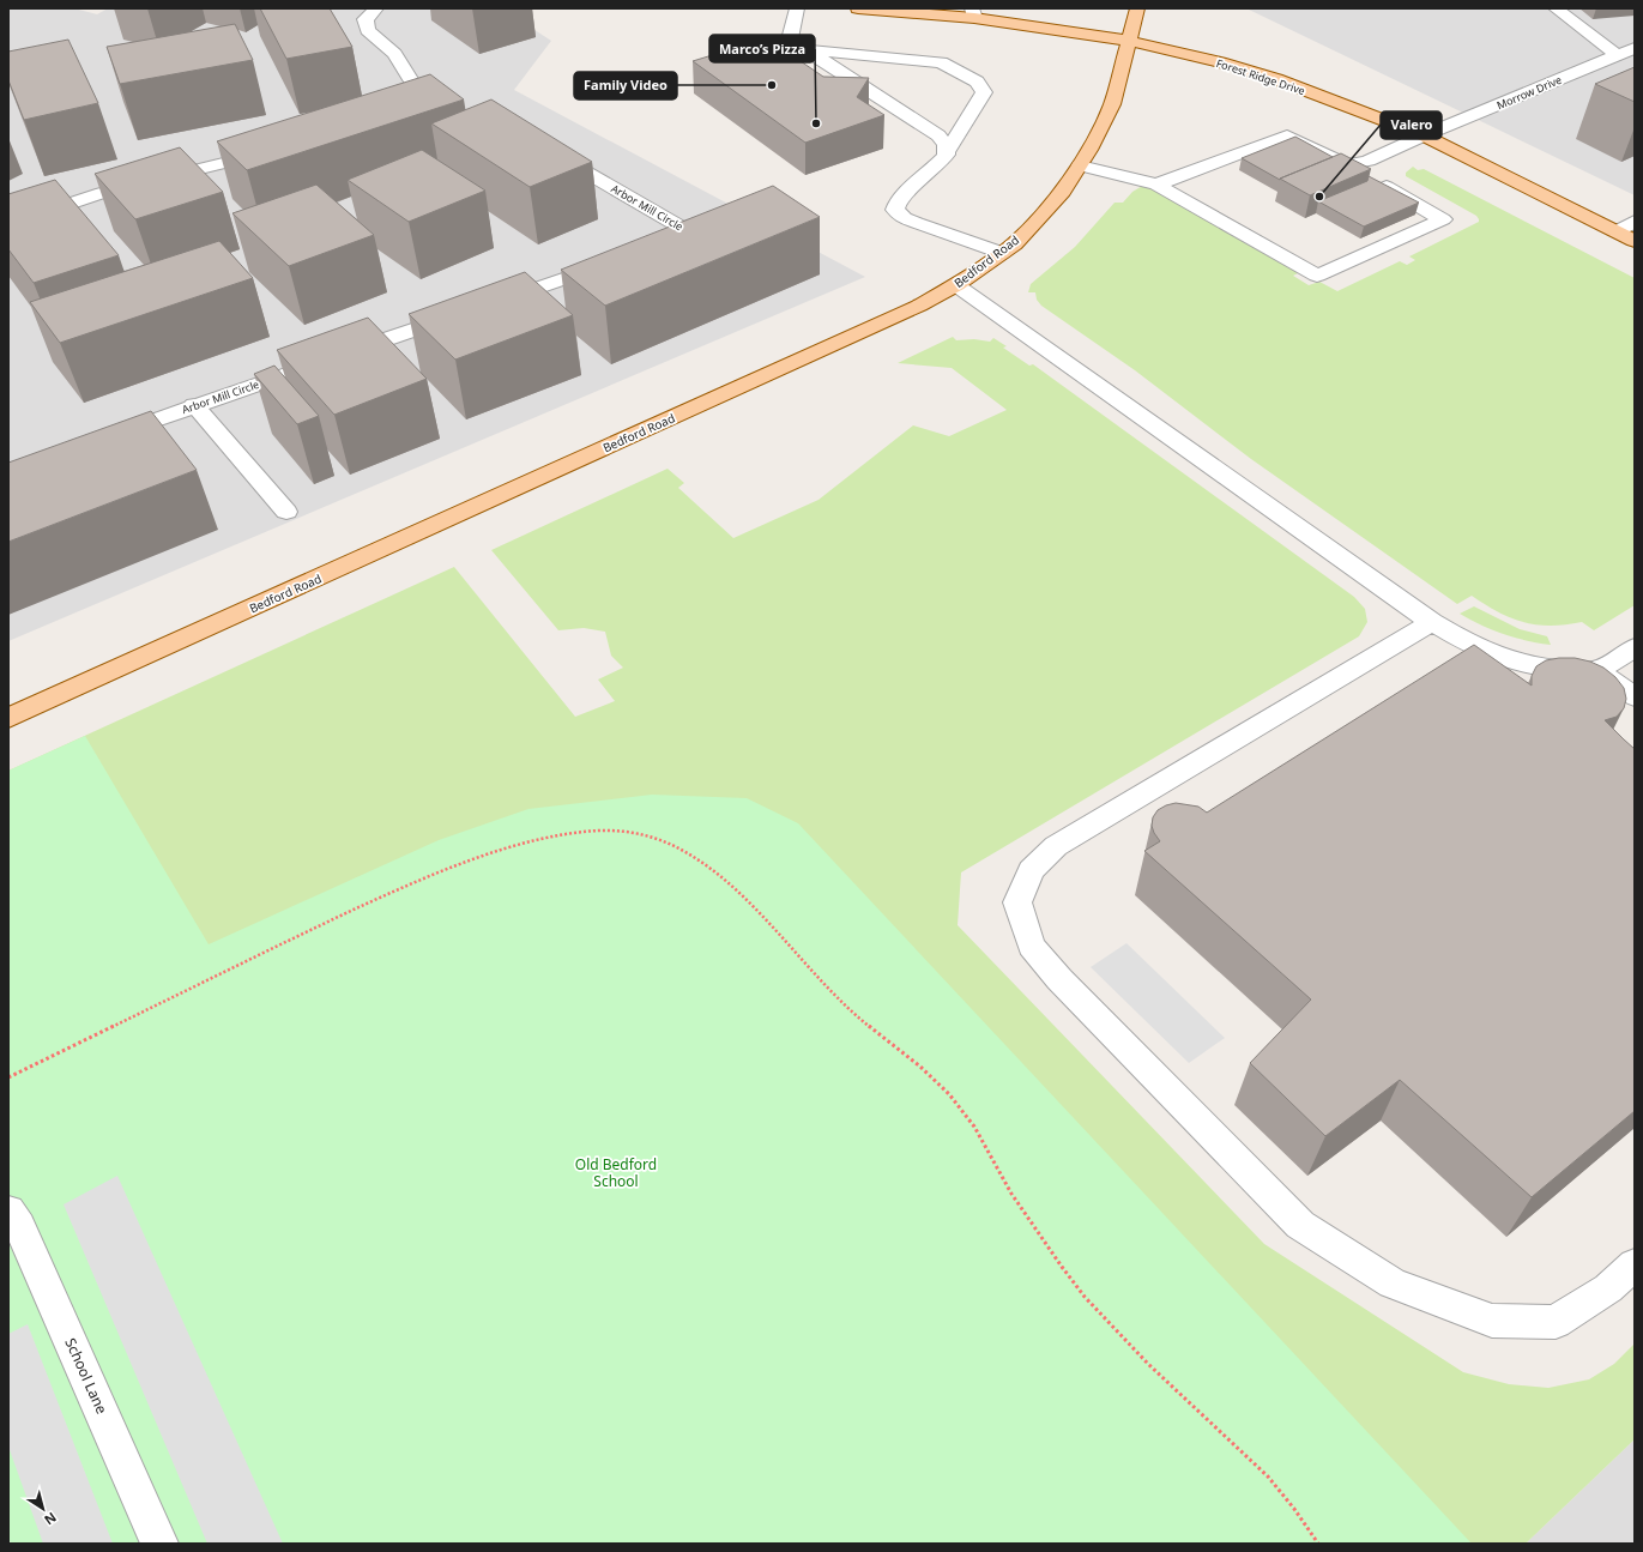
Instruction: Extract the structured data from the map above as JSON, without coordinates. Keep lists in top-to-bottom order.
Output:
{
  "streets": {
    "main road": ["Forest Ridge Drive", "Bedford Road"],
    "lane": ["Morrow Drive", "Arbor Mill Circle", "School Lane"]
  },
  "crossings": [
    ["Forest Ridge Drive", "Morrow Drive"],
    ["Forest Ridge Drive", "Bedford Road"]
  ],
  "parks": ["Old Bedford School"],
  "places": ["Family Video", "Marco’s Pizza", "Valero"],
  "north": "bottom right"
}
